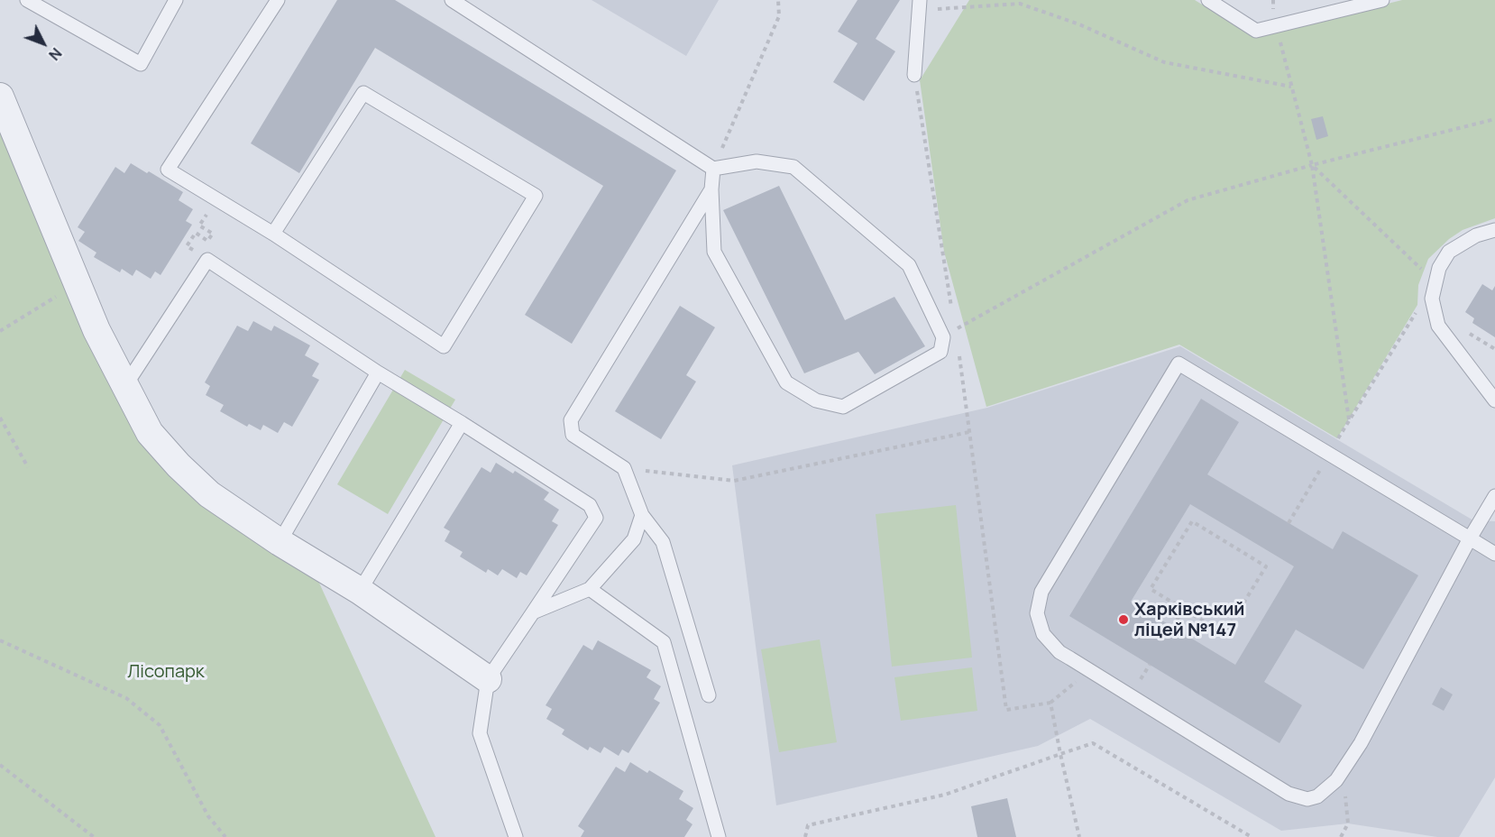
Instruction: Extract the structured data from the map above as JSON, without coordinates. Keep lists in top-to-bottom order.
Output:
{
  "parks": ["Лісопарк"],
  "places": ["Харківський ліцей №147"],
  "north": "bottom right"
}
